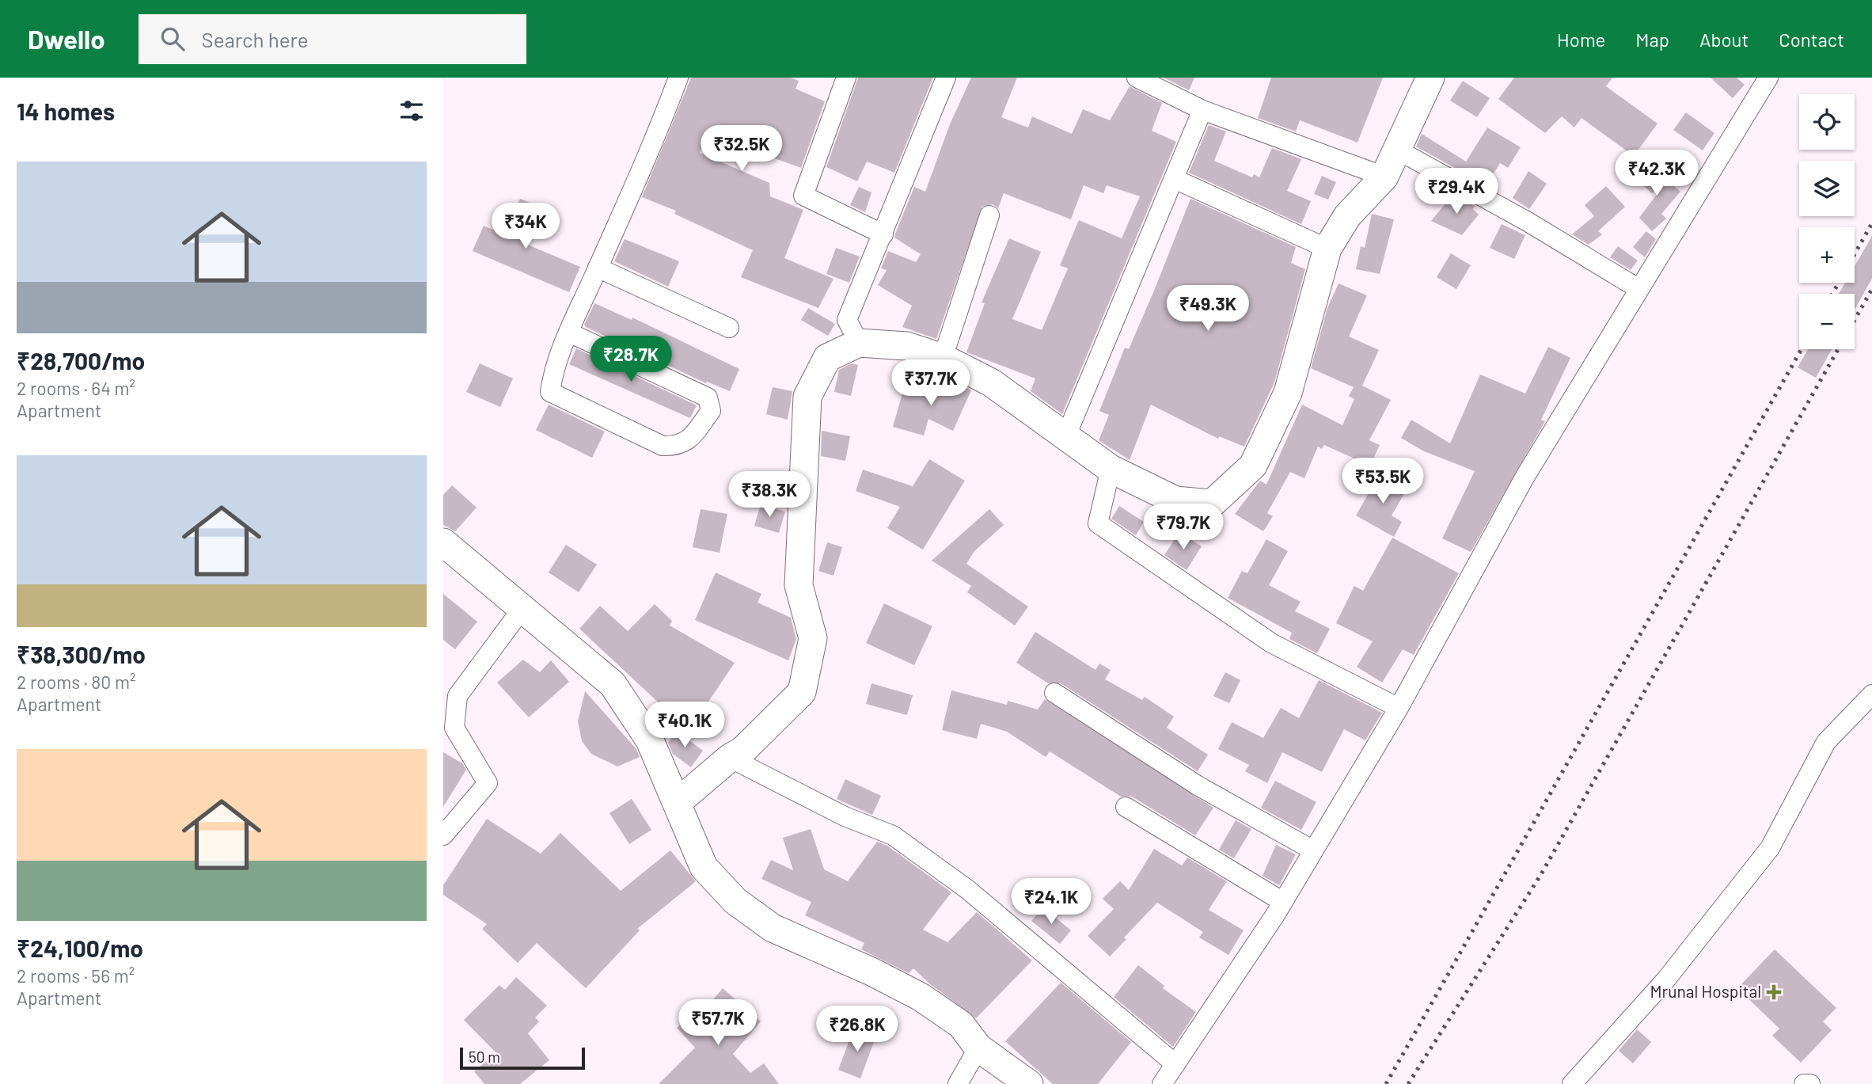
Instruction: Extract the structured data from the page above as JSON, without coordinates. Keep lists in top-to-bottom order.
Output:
{
  "places": {
    "health": ["Mrunal Hospital"]
  },
  "scale_bar": "50 m",
  "page": {
    "header": "Dwello",
    "search": "Search here",
    "nav": [
      "Home",
      "Map",
      "About",
      "Contact"
    ],
    "heading": "14 homes",
    "map_buttons": ["+", "−"],
    "price": [
      "₹32.5K",
      "₹42.3K",
      "₹29.4K",
      "₹34K",
      "₹49.3K",
      "₹28.7K",
      "₹37.7K",
      "₹53.5K",
      "₹38.3K",
      "₹79.7K",
      "₹40.1K",
      "₹24.1K",
      "₹57.7K",
      "₹26.8K"
    ],
    "list": [
      {
        "name": "₹28,700/mo",
        "note": "2 rooms · 64 m² · Apartment"
      },
      {
        "name": "₹38,300/mo",
        "note": "2 rooms · 80 m² · Apartment"
      },
      {
        "name": "₹24,100/mo",
        "note": "2 rooms · 56 m² · Apartment"
      }
    ],
    "scale": "50 m"
  }
}
